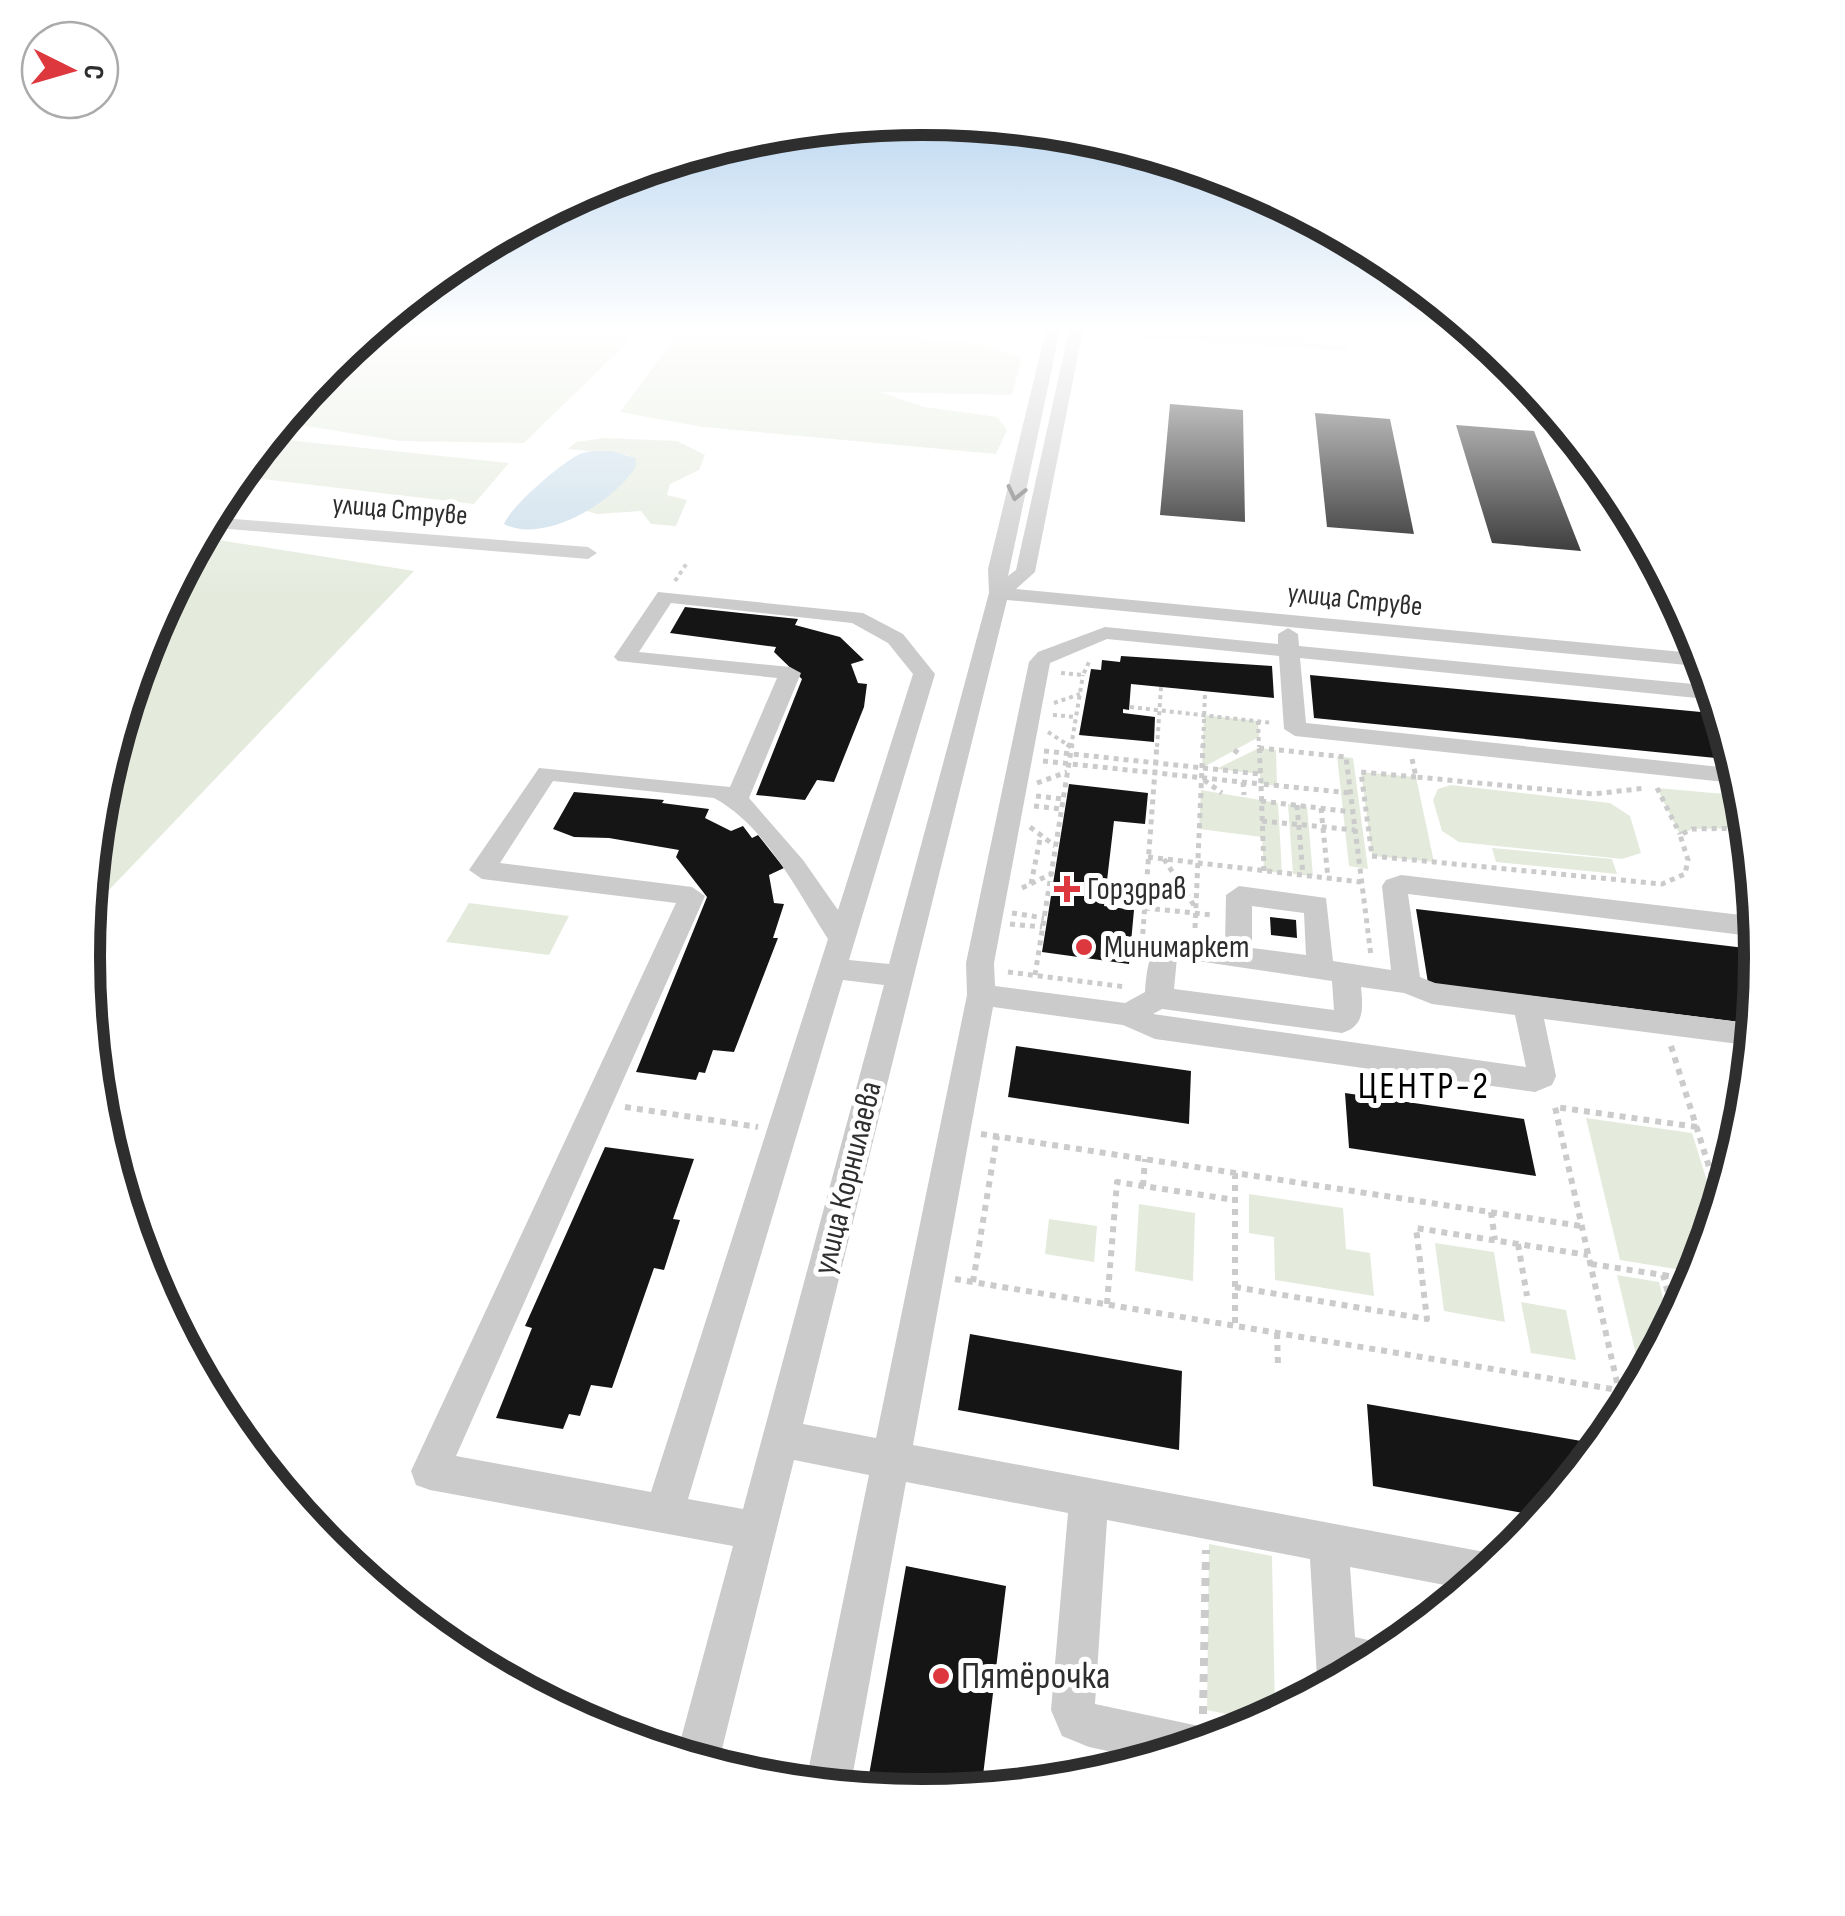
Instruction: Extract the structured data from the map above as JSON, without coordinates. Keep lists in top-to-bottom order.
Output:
{
  "streets": {
    "street": ["улица Струве", "улица Корнилаева"]
  },
  "crossings": [
    ["улица Струве", "улица Корнилаева"]
  ],
  "districts": ["ЦЕНТР-2"],
  "places": {
    "health": ["Горздрав"],
    "other": ["Минимаркет", "Пятёрочка"]
  },
  "north": "right"
}
